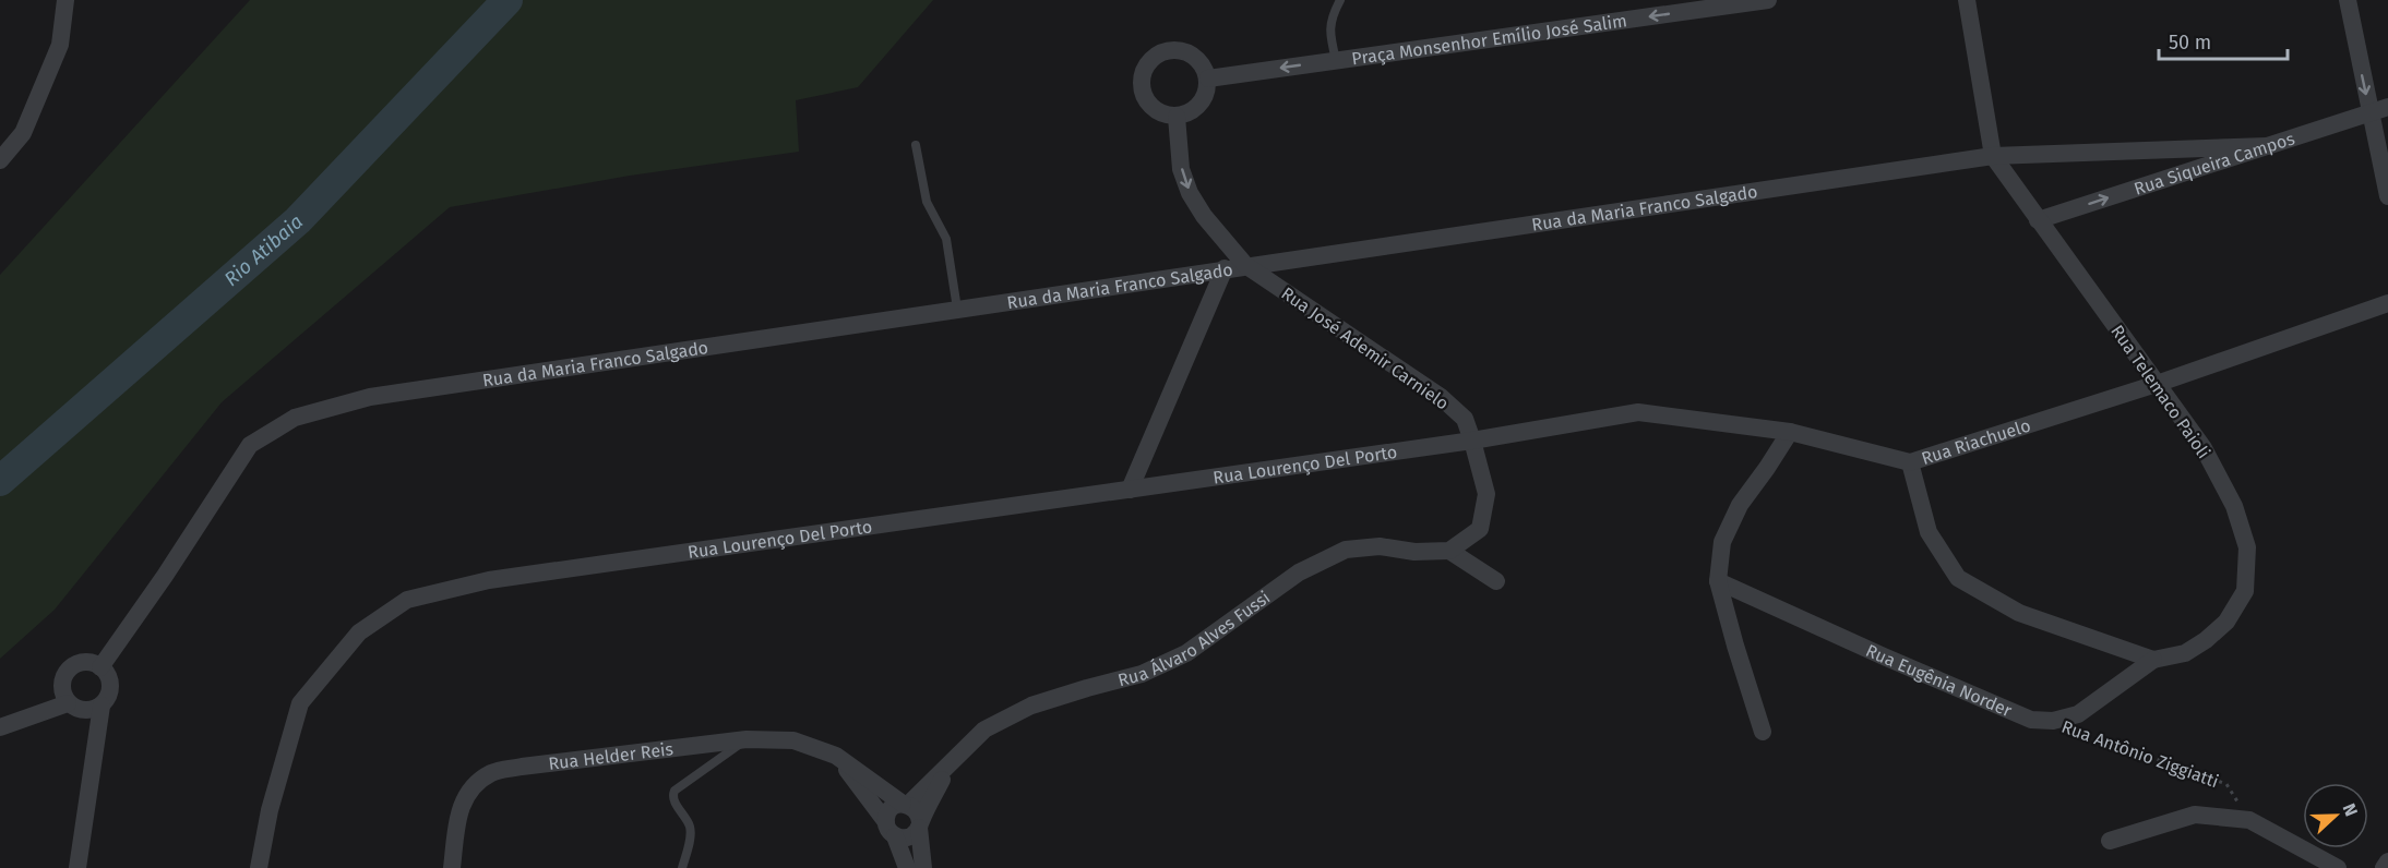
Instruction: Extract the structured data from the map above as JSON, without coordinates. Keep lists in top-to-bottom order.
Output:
{
  "streets": {
    "street": [
      "Praça Monsenhor Emílio José Salim",
      "Rua Siqueira Campos",
      "Rua da Maria Franco Salgado",
      "Rua José Ademir Carnielo",
      "Rua Telemaco Paioli",
      "Rua Riachuelo",
      "Rua Lourenço Del Porto",
      "Rua Álvaro Alves Fussi",
      "Rua Eugênia Norder",
      "Rua Antônio Ziggiatti",
      "Rua Helder Reis"
    ]
  },
  "crossings": [
    ["Praça Monsenhor Emílio José Salim", "Rua José Ademir Carnielo"],
    ["Rua Siqueira Campos", "Rua da Maria Franco Salgado"],
    ["Rua Siqueira Campos", "Rua Telemaco Paioli"],
    ["Rua da Maria Franco Salgado", "Rua José Ademir Carnielo"],
    ["Rua da Maria Franco Salgado", "Rua Telemaco Paioli"],
    ["Rua José Ademir Carnielo", "Rua Riachuelo"],
    ["Rua José Ademir Carnielo", "Rua Lourenço Del Porto"],
    ["Rua Telemaco Paioli", "Rua Riachuelo"],
    ["Rua Telemaco Paioli", "Rua Eugênia Norder"],
    ["Rua Riachuelo", "Rua Lourenço Del Porto"],
    ["Rua Álvaro Alves Fussi", "Rua Helder Reis"],
    ["Rua Eugênia Norder", "Rua Antônio Ziggiatti"]
  ],
  "one_way": ["Praça Monsenhor Emílio José Salim", "Rua Siqueira Campos", "Rua José Ademir Carnielo"],
  "water": ["Rio Atibaia"],
  "scale_bar": "50 m",
  "north": "right"
}
